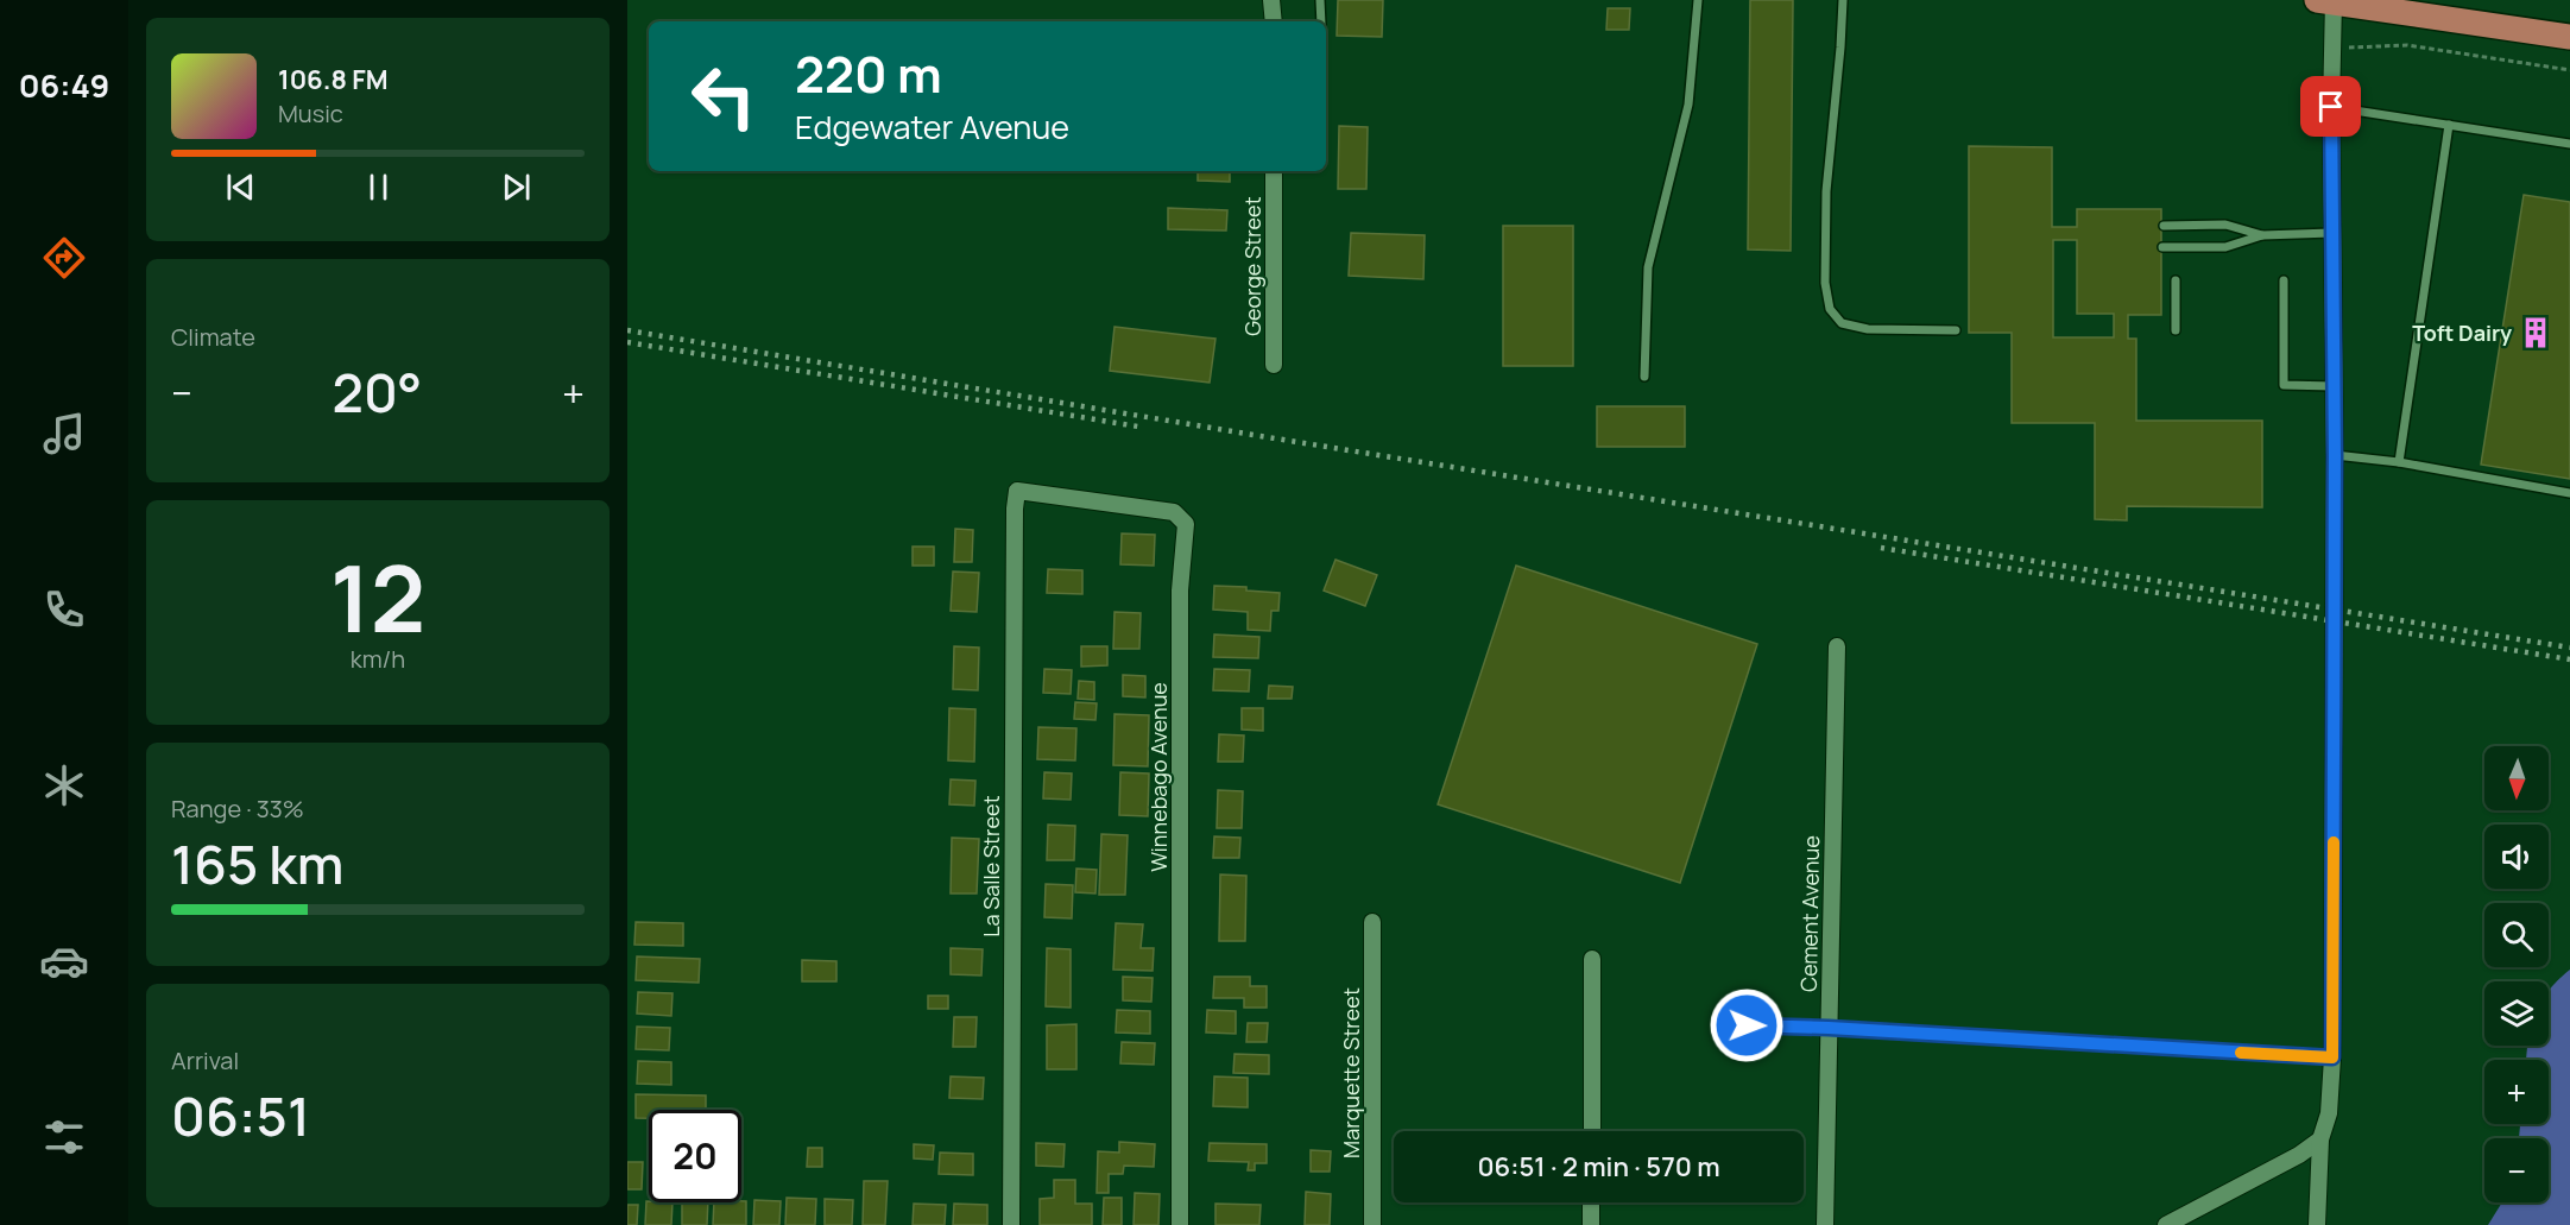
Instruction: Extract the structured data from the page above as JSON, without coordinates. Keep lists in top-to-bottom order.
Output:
{
  "streets": {
    "street": [
      "George Street",
      "Winnebago Avenue",
      "La Salle Street",
      "Cement Avenue",
      "Marquette Street"
    ]
  },
  "crossings": [
    ["Winnebago Avenue", "La Salle Street"]
  ],
  "places": {
    "building": ["Toft Dairy"]
  },
  "north": "bottom",
  "page": {
    "tabs": "06:49",
    "turn": ["220 m", "Edgewater Avenue"],
    "song": ["106.8 FM", "Music"],
    "tile": [
      "Climate",
      ["12", "km/h"],
      ["Range · 33%", "165 km"],
      ["Arrival", "06:51"]
    ],
    "heat": ["−", "20°", "+"],
    "map_buttons": ["+", "−"],
    "limit": "20",
    "trip": "06:51 · 2 min · 570 m"
  }
}
